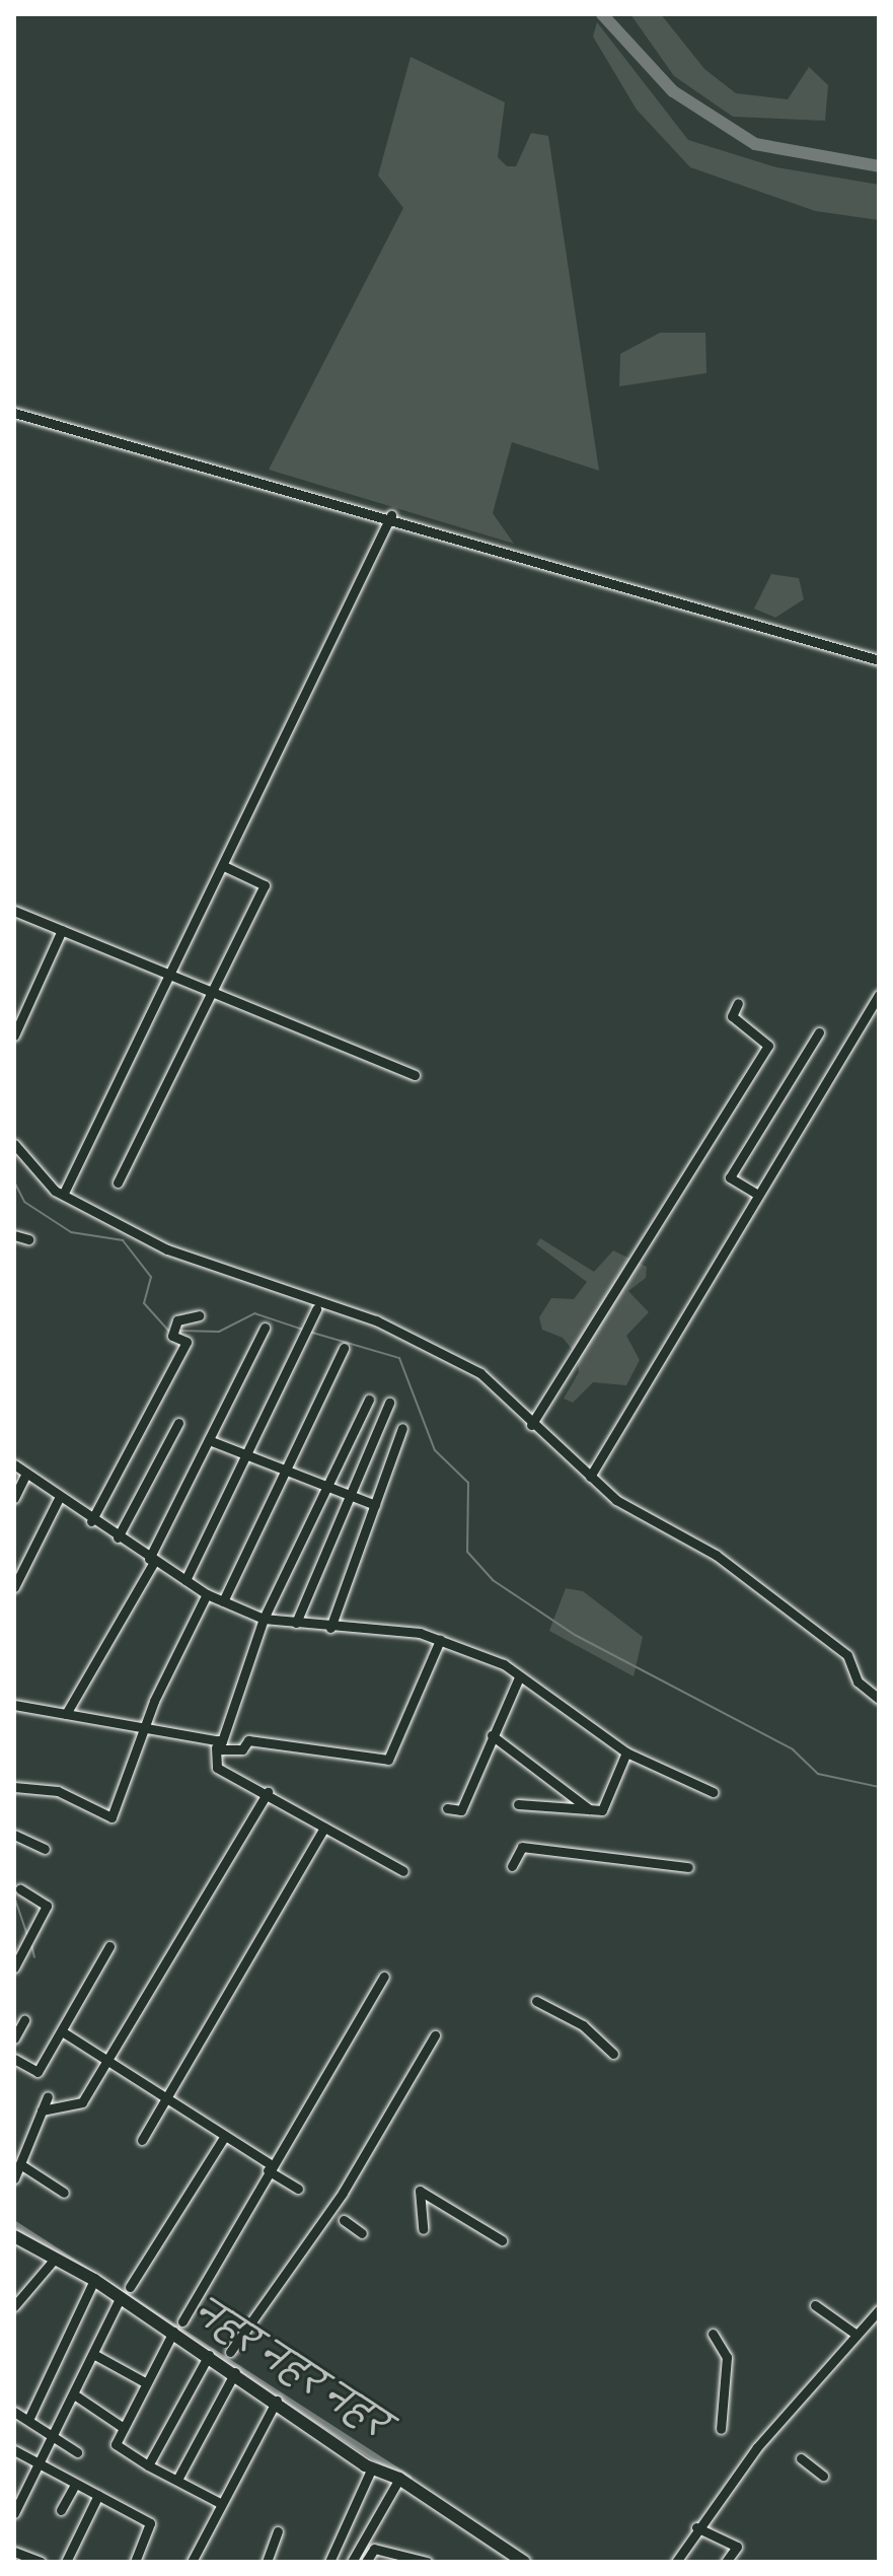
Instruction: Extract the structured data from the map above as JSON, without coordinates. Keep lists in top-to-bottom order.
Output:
{
  "water": ["नहर नहर नहर"]
}
